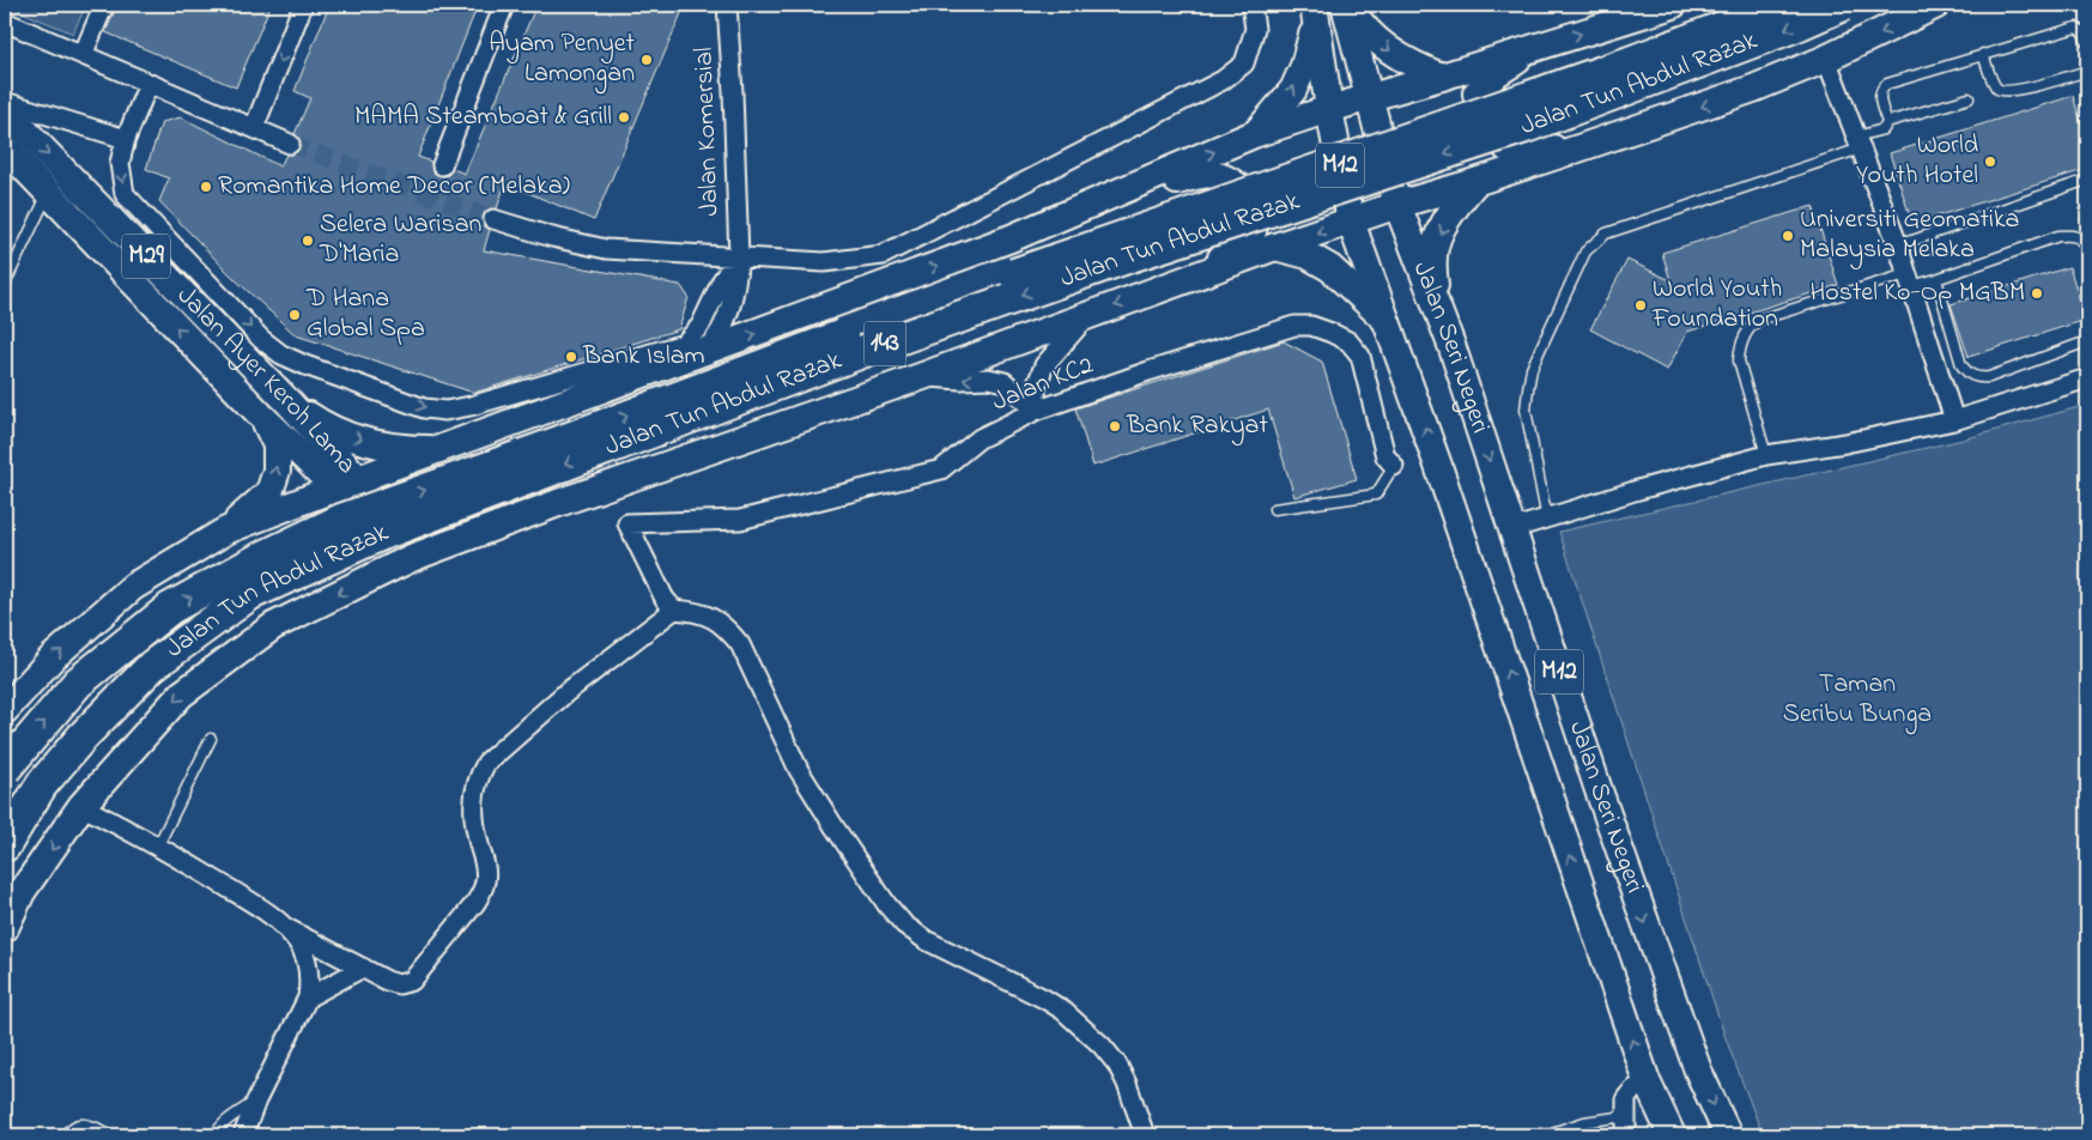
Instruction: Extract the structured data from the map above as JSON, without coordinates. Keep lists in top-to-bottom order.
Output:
{
  "streets": {
    "highway": ["Jalan Tun Abdul Razak", "143"],
    "main road": [
      "M12",
      "M29",
      "Jalan Seri Negeri",
      "Jalan Ayer Keroh Lama"
    ],
    "street": ["Jalan Komersial", "Jalan KC2"]
  },
  "crossings": [
    ["M12", "Jalan Seri Negeri"]
  ],
  "parks": ["Taman Seribu Bunga"],
  "places": [
    "Ayam Penyet Lamongan",
    "MAMA Steamboat & Grill",
    "World Youth Hotel",
    "Romantika Home Decor (Melaka)",
    "Universiti Geomatika Malaysia Melaka",
    "Selera Warisan D'Maria",
    "Hostel Ko-Op MGBM",
    "World Youth Foundation",
    "D Hana Global Spa",
    "Bank Islam",
    "Bank Rakyat"
  ]
}
